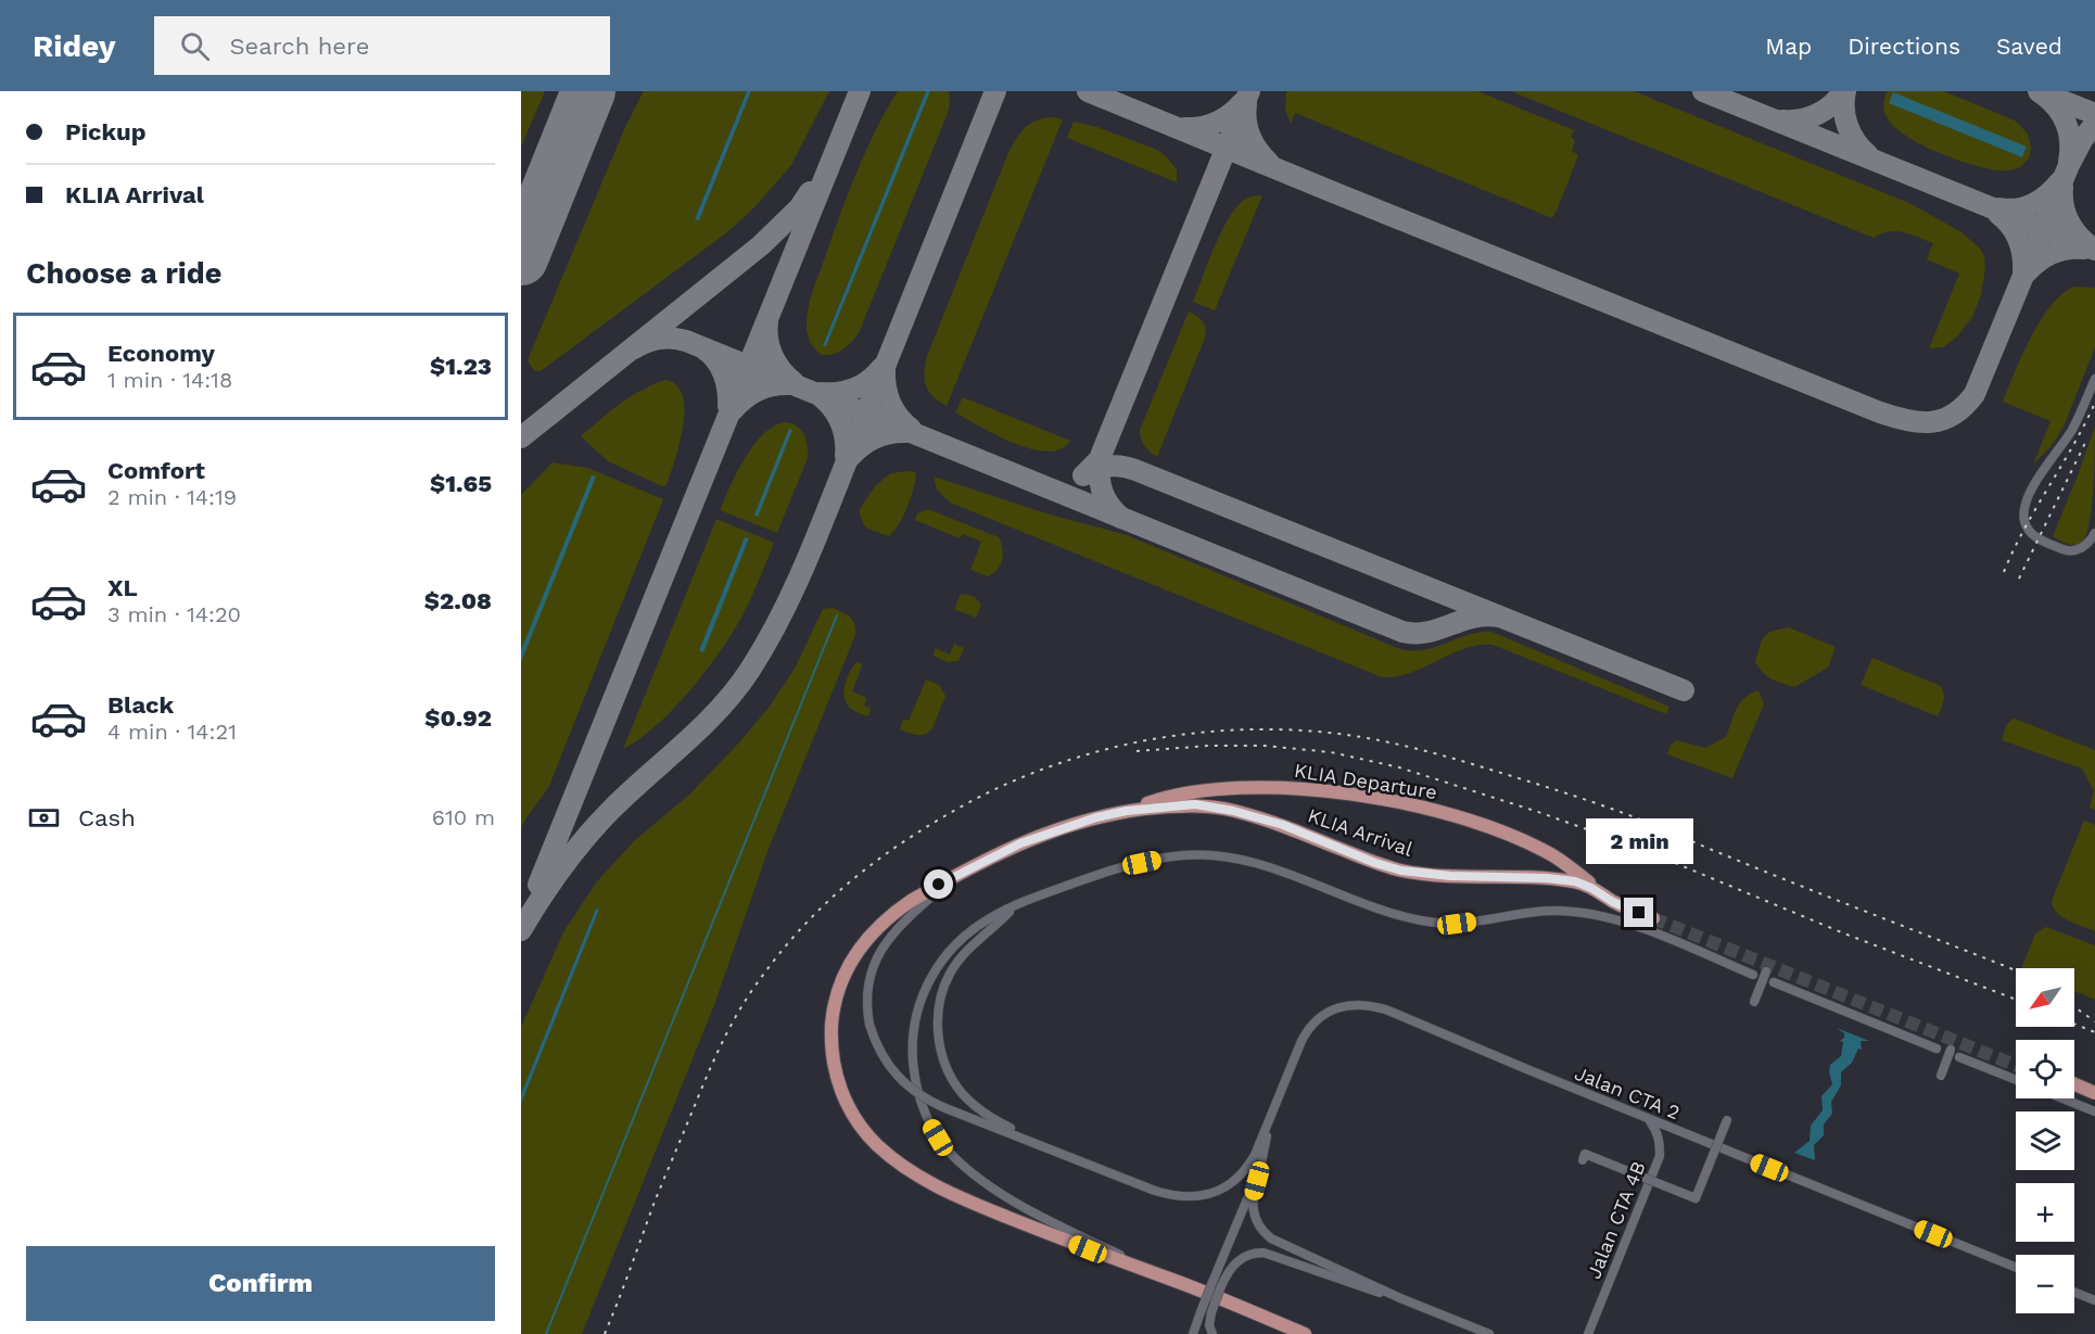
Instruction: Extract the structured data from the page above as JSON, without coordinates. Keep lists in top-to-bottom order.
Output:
{
  "streets": {
    "main road": ["KLIA Departure", "KLIA Arrival"],
    "street": ["Jalan CTA 2", "Jalan CTA 4B"]
  },
  "crossings": [
    ["KLIA Departure", "KLIA Arrival"],
    ["Jalan CTA 2", "Jalan CTA 4B"]
  ],
  "north": "bottom left",
  "page": {
    "header": "Ridey",
    "search": "Search here",
    "nav": ["Map", "Directions", "Saved"],
    "banner": ["Pickup", "KLIA Arrival"],
    "heading": "Choose a ride",
    "list": [
      {
        "name": "Economy",
        "note": "1 min · 14:18",
        "value": "$1.23"
      },
      {
        "name": "Comfort",
        "note": "2 min · 14:19",
        "value": "$1.65"
      },
      {
        "name": "XL",
        "note": "3 min · 14:20",
        "value": "$2.08"
      },
      {
        "name": "Black",
        "note": "4 min · 14:21",
        "value": "$0.92"
      }
    ],
    "pay": ["Cash", "610 m"],
    "bubble": "2 min",
    "map_buttons": ["+", "−"],
    "buttons": "Confirm"
  }
}
